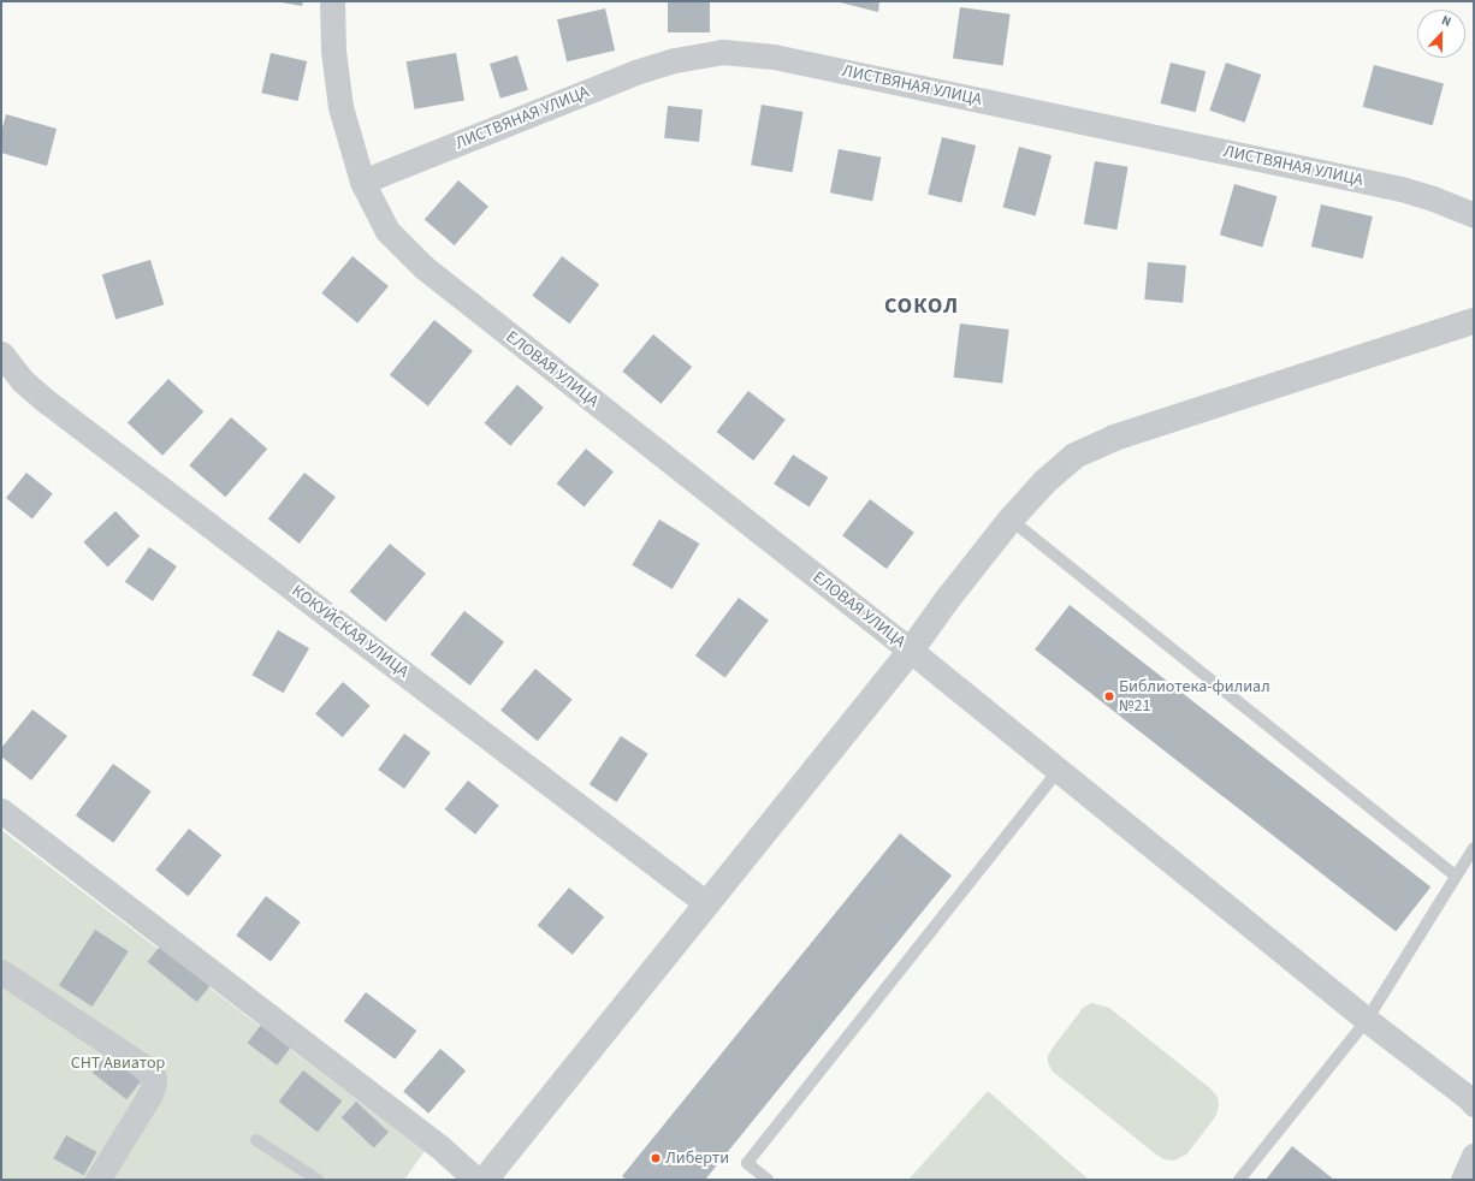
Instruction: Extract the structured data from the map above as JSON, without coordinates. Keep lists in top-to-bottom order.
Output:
{
  "streets": {
    "street": ["ЛИСТВЯНАЯ УЛИЦА", "ЕЛОВАЯ УЛИЦА", "КОКУЙСКАЯ УЛИЦА"]
  },
  "crossings": [
    ["ЛИСТВЯНАЯ УЛИЦА", "ЕЛОВАЯ УЛИЦА"]
  ],
  "districts": ["СОКОЛ"],
  "parks": ["СНТ Авиатор"],
  "places": ["Библиотека-филиал №21", "Либерти"],
  "north": "top"
}
